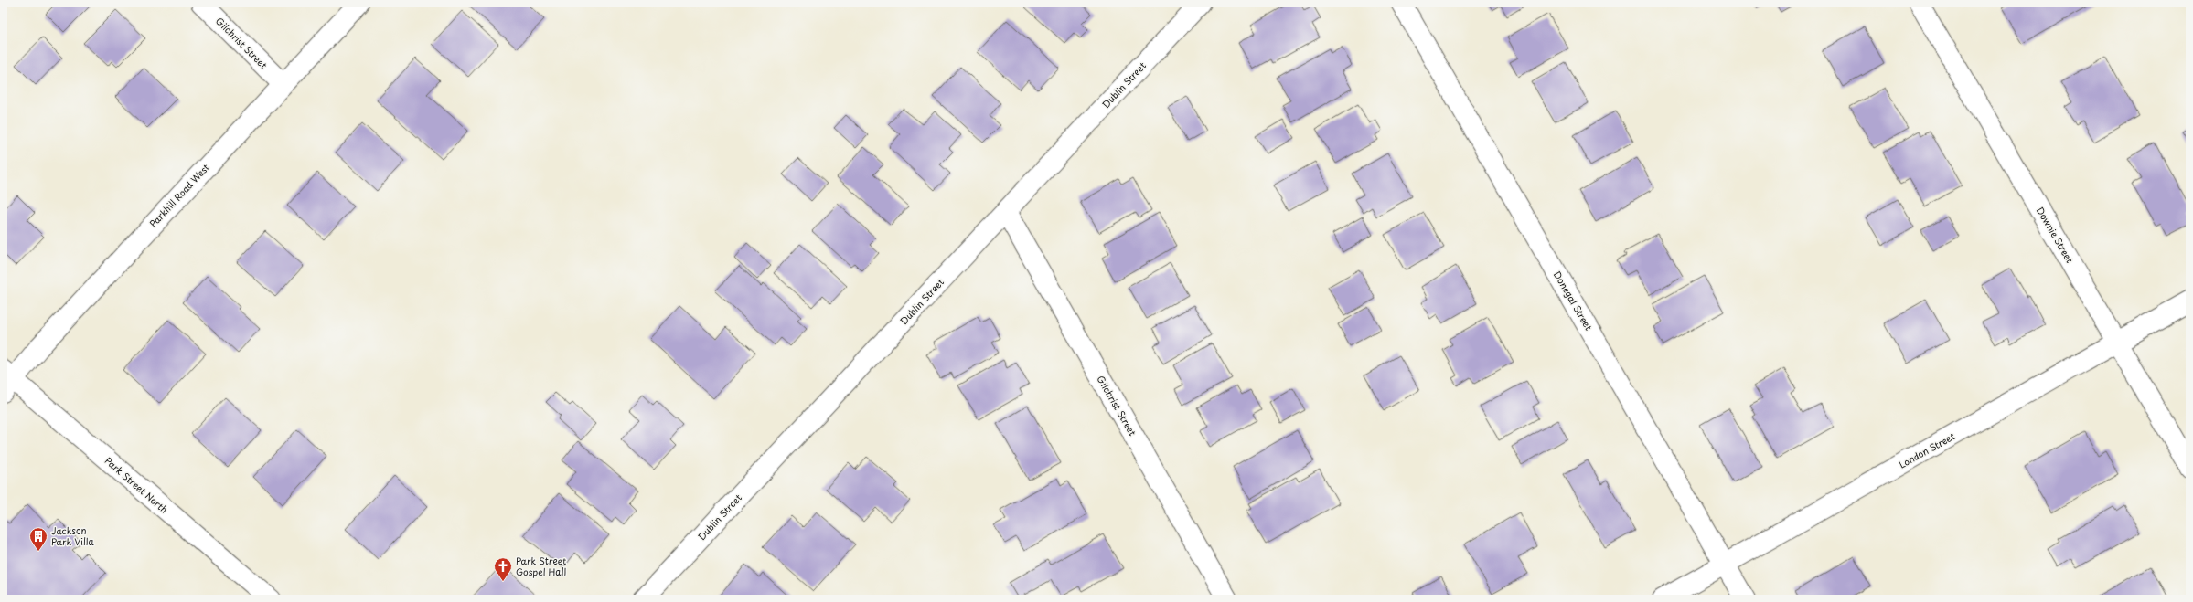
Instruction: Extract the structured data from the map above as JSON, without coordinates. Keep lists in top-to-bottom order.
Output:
{
  "streets": {
    "street": [
      "Gilchrist Street",
      "Dublin Street",
      "Parkhill Road West",
      "Downie Street",
      "Donegal Street",
      "London Street",
      "Park Street North"
    ]
  },
  "crossings": [
    ["Gilchrist Street", "Dublin Street"],
    ["Gilchrist Street", "Parkhill Road West"],
    ["Parkhill Road West", "Park Street North"],
    ["Downie Street", "London Street"],
    ["Donegal Street", "London Street"]
  ],
  "places": {
    "building": ["Jackson Park Villa"],
    "church": ["Park Street Gospel Hall"]
  }
}
